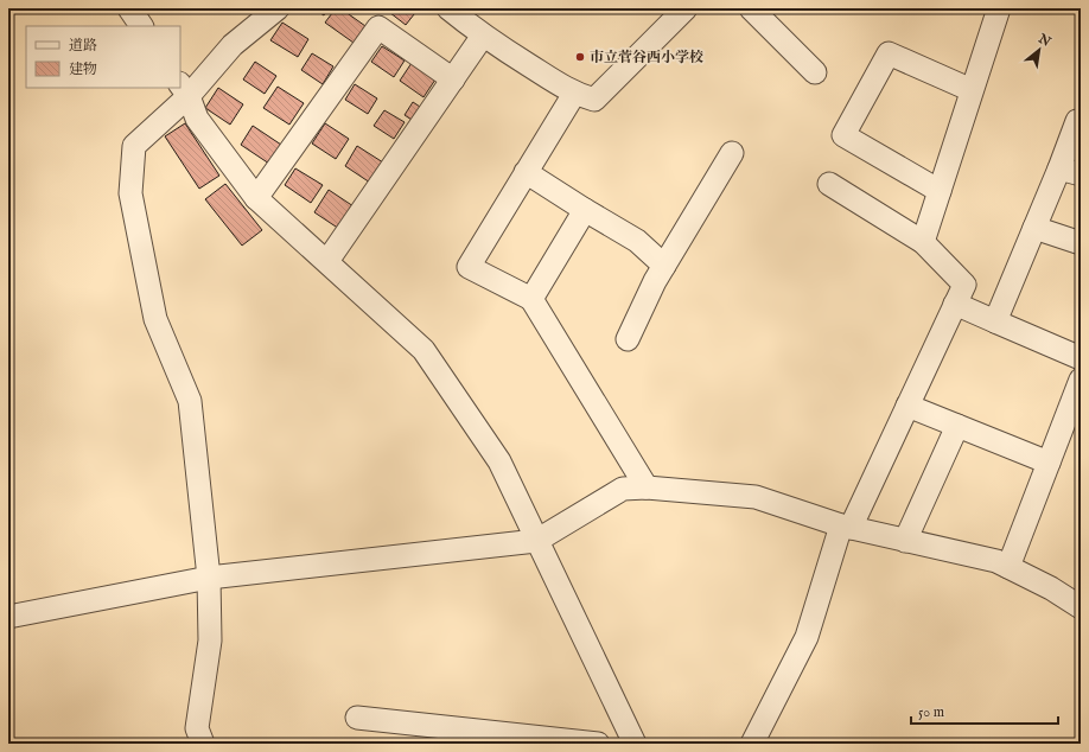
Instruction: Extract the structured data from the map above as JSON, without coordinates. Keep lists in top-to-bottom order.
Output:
{
  "places": ["市立菅谷西小学校"],
  "legend": ["道路", "建物"],
  "scale_bar": "50 m",
  "north": "top right"
}
